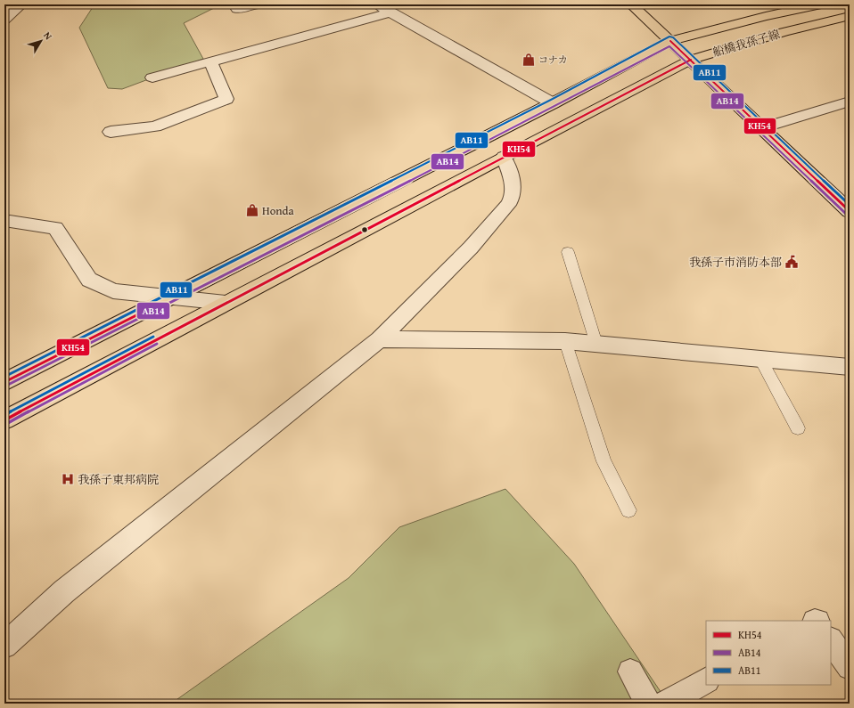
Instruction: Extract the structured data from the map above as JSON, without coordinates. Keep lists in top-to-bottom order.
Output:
{
  "streets": {
    "main road": ["船橋我孫子線"]
  },
  "places": {
    "shop": ["コナカ", "Honda"],
    "public building": ["我孫子市消防本部"],
    "hospital": ["我孫子東邦病院"]
  },
  "lines": ["transit line AB11", "transit line KH54", "transit line AB14"],
  "legend": ["KH54", "AB14", "AB11"],
  "north": "top right"
}
